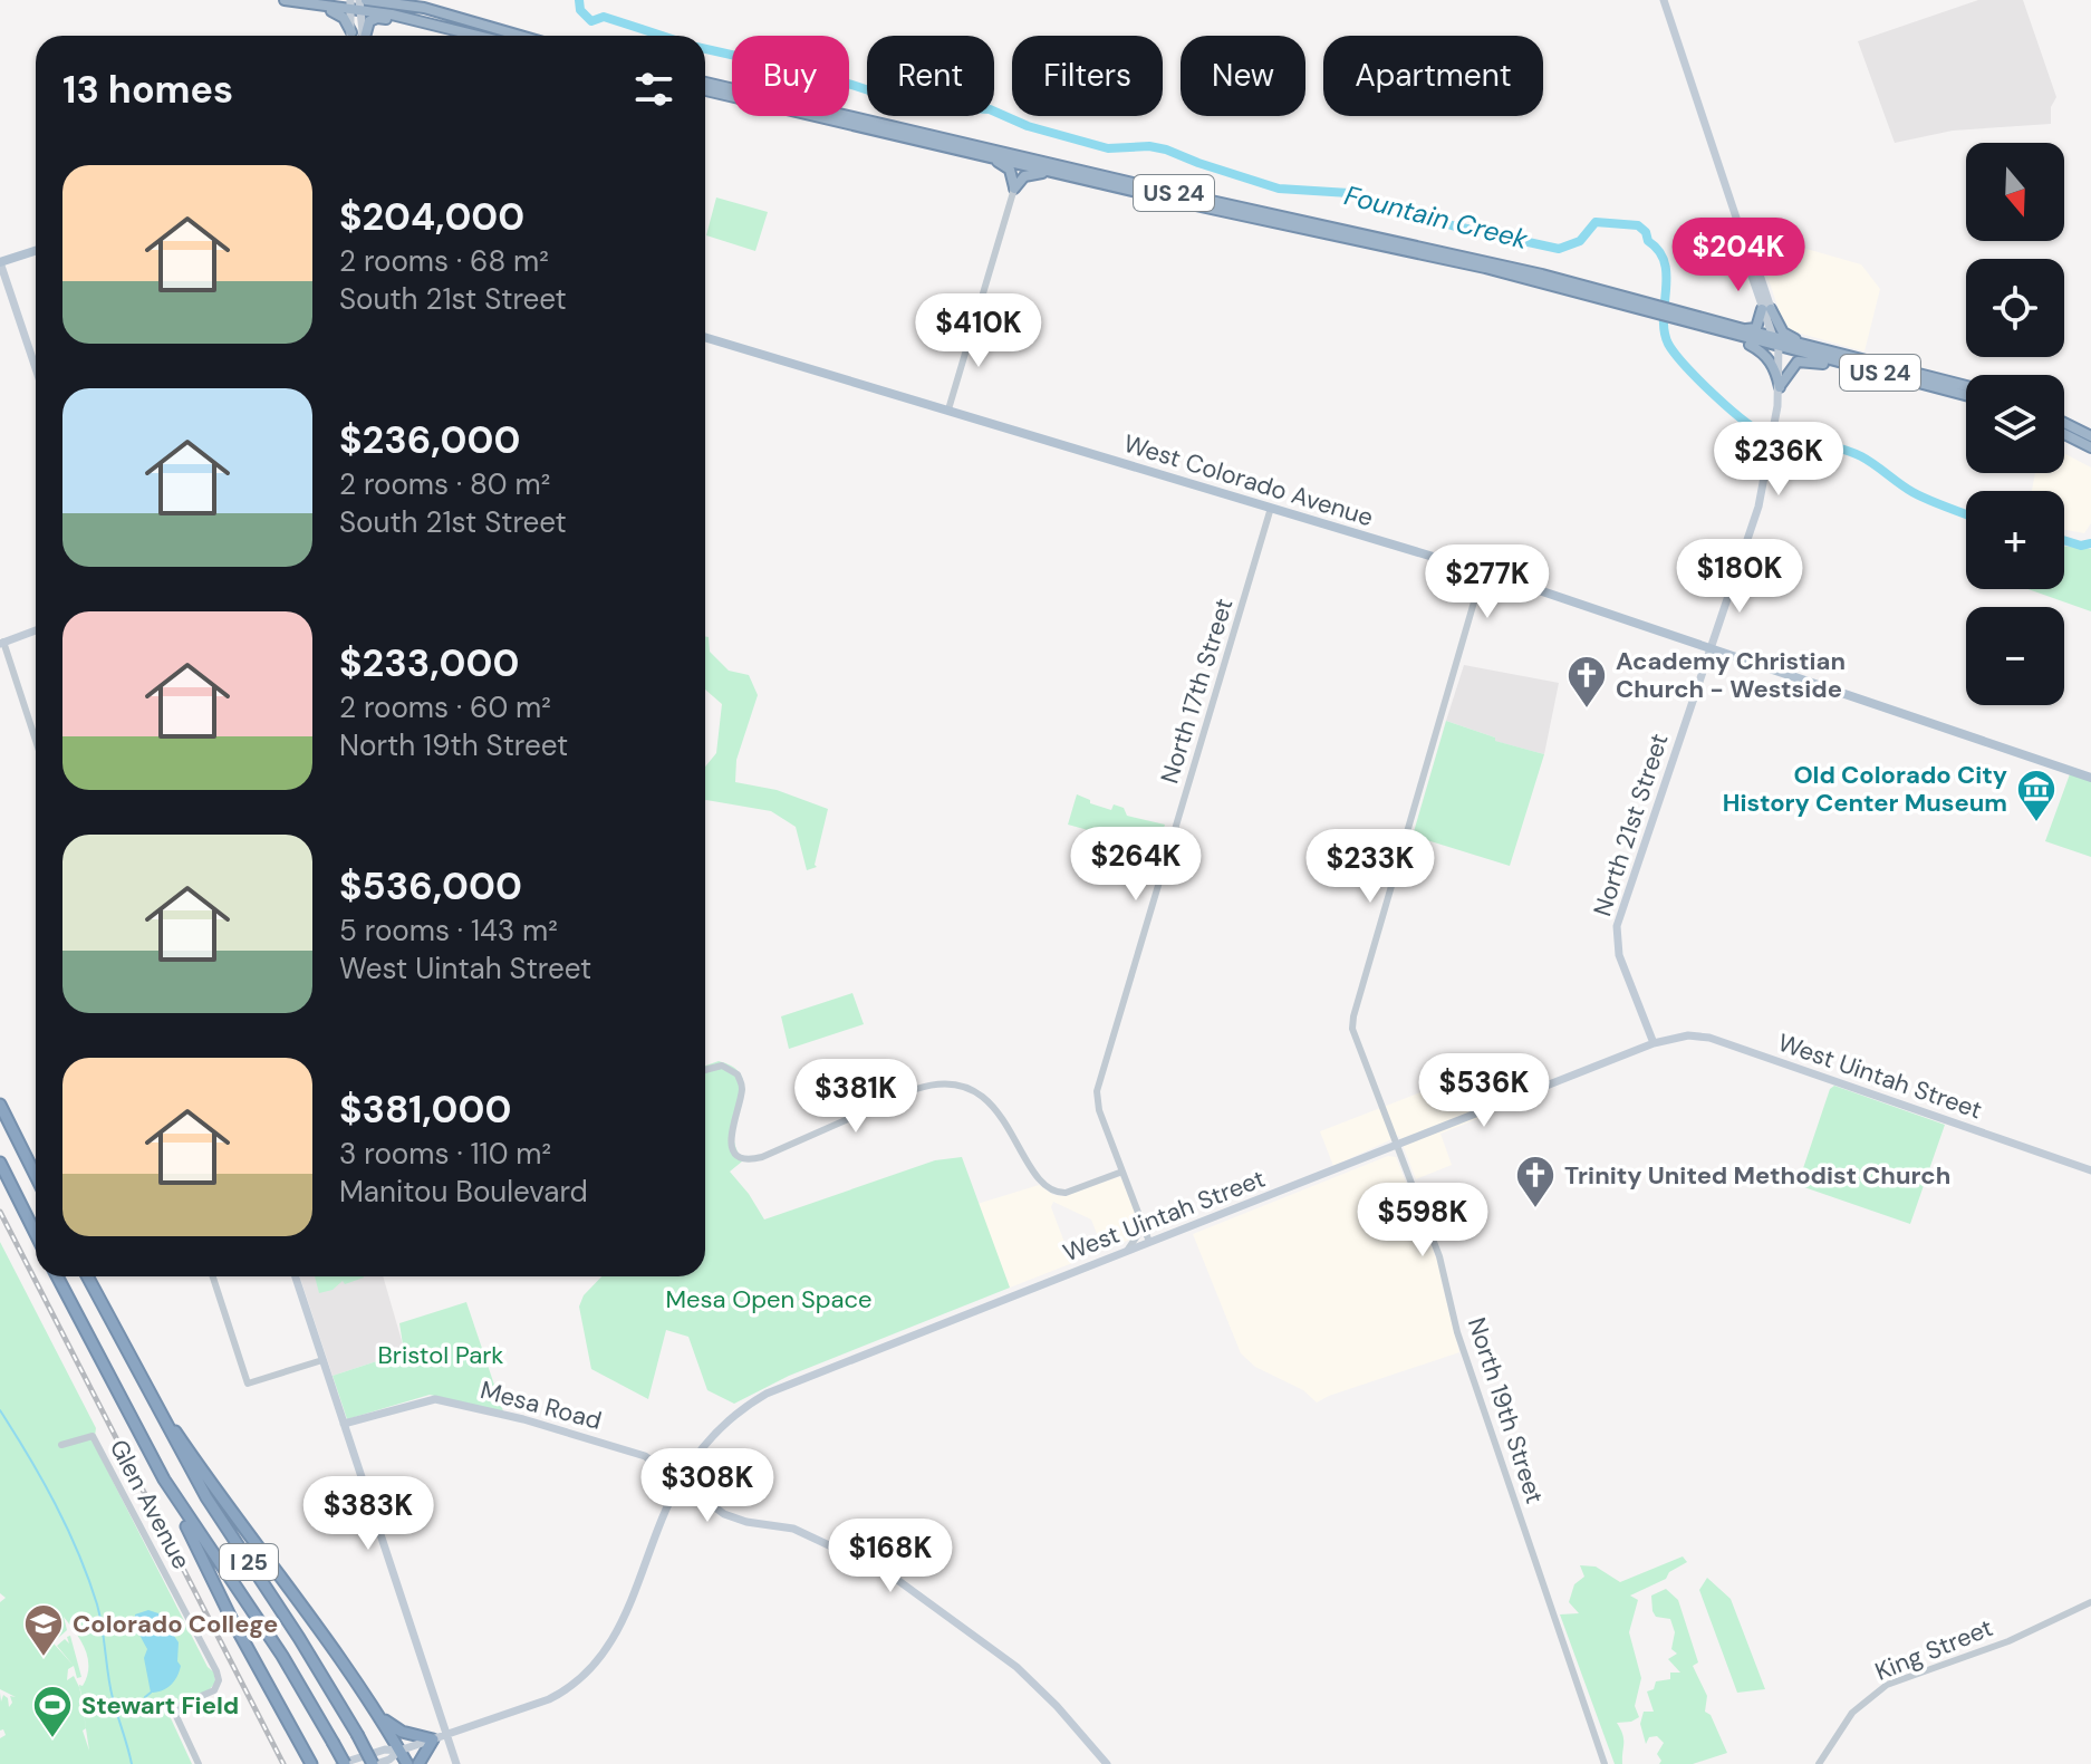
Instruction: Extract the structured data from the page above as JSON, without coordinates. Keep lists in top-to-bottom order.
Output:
{
  "streets": {
    "highway": ["US 24", "I 25"],
    "main road": [
      "West Colorado Avenue",
      "North 21st Street",
      "West Uintah Street",
      "Mesa Road"
    ],
    "street": [
      "North 17th Street",
      "North 19th Street",
      "Glen Avenue",
      "King Street"
    ]
  },
  "crossings": [
    ["US 24", "North 21st Street"],
    ["West Colorado Avenue", "North 17th Street"],
    ["West Colorado Avenue", "North 21st Street"],
    ["West Colorado Avenue", "North 19th Street"],
    ["North 17th Street", "West Uintah Street"],
    ["North 21st Street", "West Uintah Street"],
    ["West Uintah Street", "Mesa Road"],
    ["West Uintah Street", "North 19th Street"],
    ["West Uintah Street", "I 25"]
  ],
  "water": ["Fountain Creek"],
  "parks": ["Mesa Open Space", "Bristol Park"],
  "places": {
    "church": ["Academy Christian Church - Westside", "Trinity United Methodist Church"],
    "museum": ["Old Colorado City History Center Museum"],
    "school or university": ["Colorado College"],
    "sports": ["Stewart Field"]
  },
  "north": "bottom",
  "page": {
    "chip": [
      "Buy",
      "Rent",
      "Filters",
      "New",
      "Apartment"
    ],
    "heading": "13 homes",
    "map_buttons": ["+", "−"],
    "list": [
      {
        "name": "$204,000",
        "note": "2 rooms · 68 m² · South 21st Street"
      },
      {
        "name": "$236,000",
        "note": "2 rooms · 80 m² · South 21st Street"
      },
      {
        "name": "$233,000",
        "note": "2 rooms · 60 m² · North 19th Street"
      },
      {
        "name": "$536,000",
        "note": "5 rooms · 143 m² · West Uintah Street"
      },
      {
        "name": "$381,000",
        "note": "3 rooms · 110 m² · Manitou Boulevard"
      }
    ],
    "price": [
      "$204K",
      "$410K",
      "$236K",
      "$180K",
      "$277K",
      "$264K",
      "$233K",
      "$536K",
      "$381K",
      "$598K",
      "$308K",
      "$383K",
      "$168K"
    ]
  }
}
